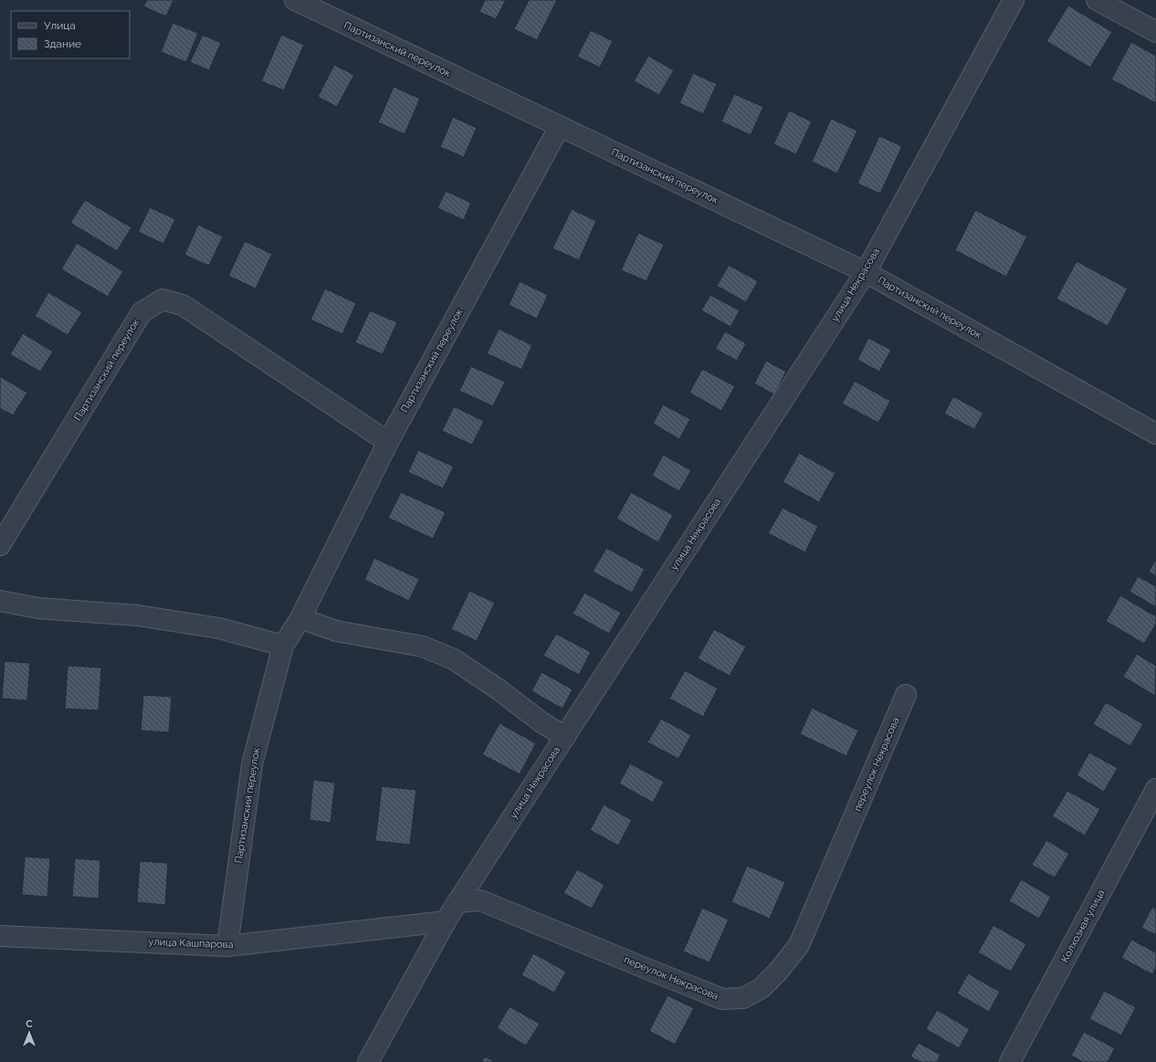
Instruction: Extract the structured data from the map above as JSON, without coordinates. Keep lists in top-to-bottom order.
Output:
{
  "streets": {
    "street": [
      "Партизанский переулок",
      "улица Некрасова",
      "переулок Некрасова",
      "Колхозная улица",
      "улица Кашпарова"
    ]
  },
  "crossings": [
    ["Партизанский переулок", "улица Некрасова"],
    ["Партизанский переулок", "улица Кашпарова"],
    ["улица Некрасова", "переулок Некрасова"],
    ["улица Некрасова", "улица Кашпарова"]
  ],
  "legend": ["Улица", "Здание"],
  "north": "top"
}
